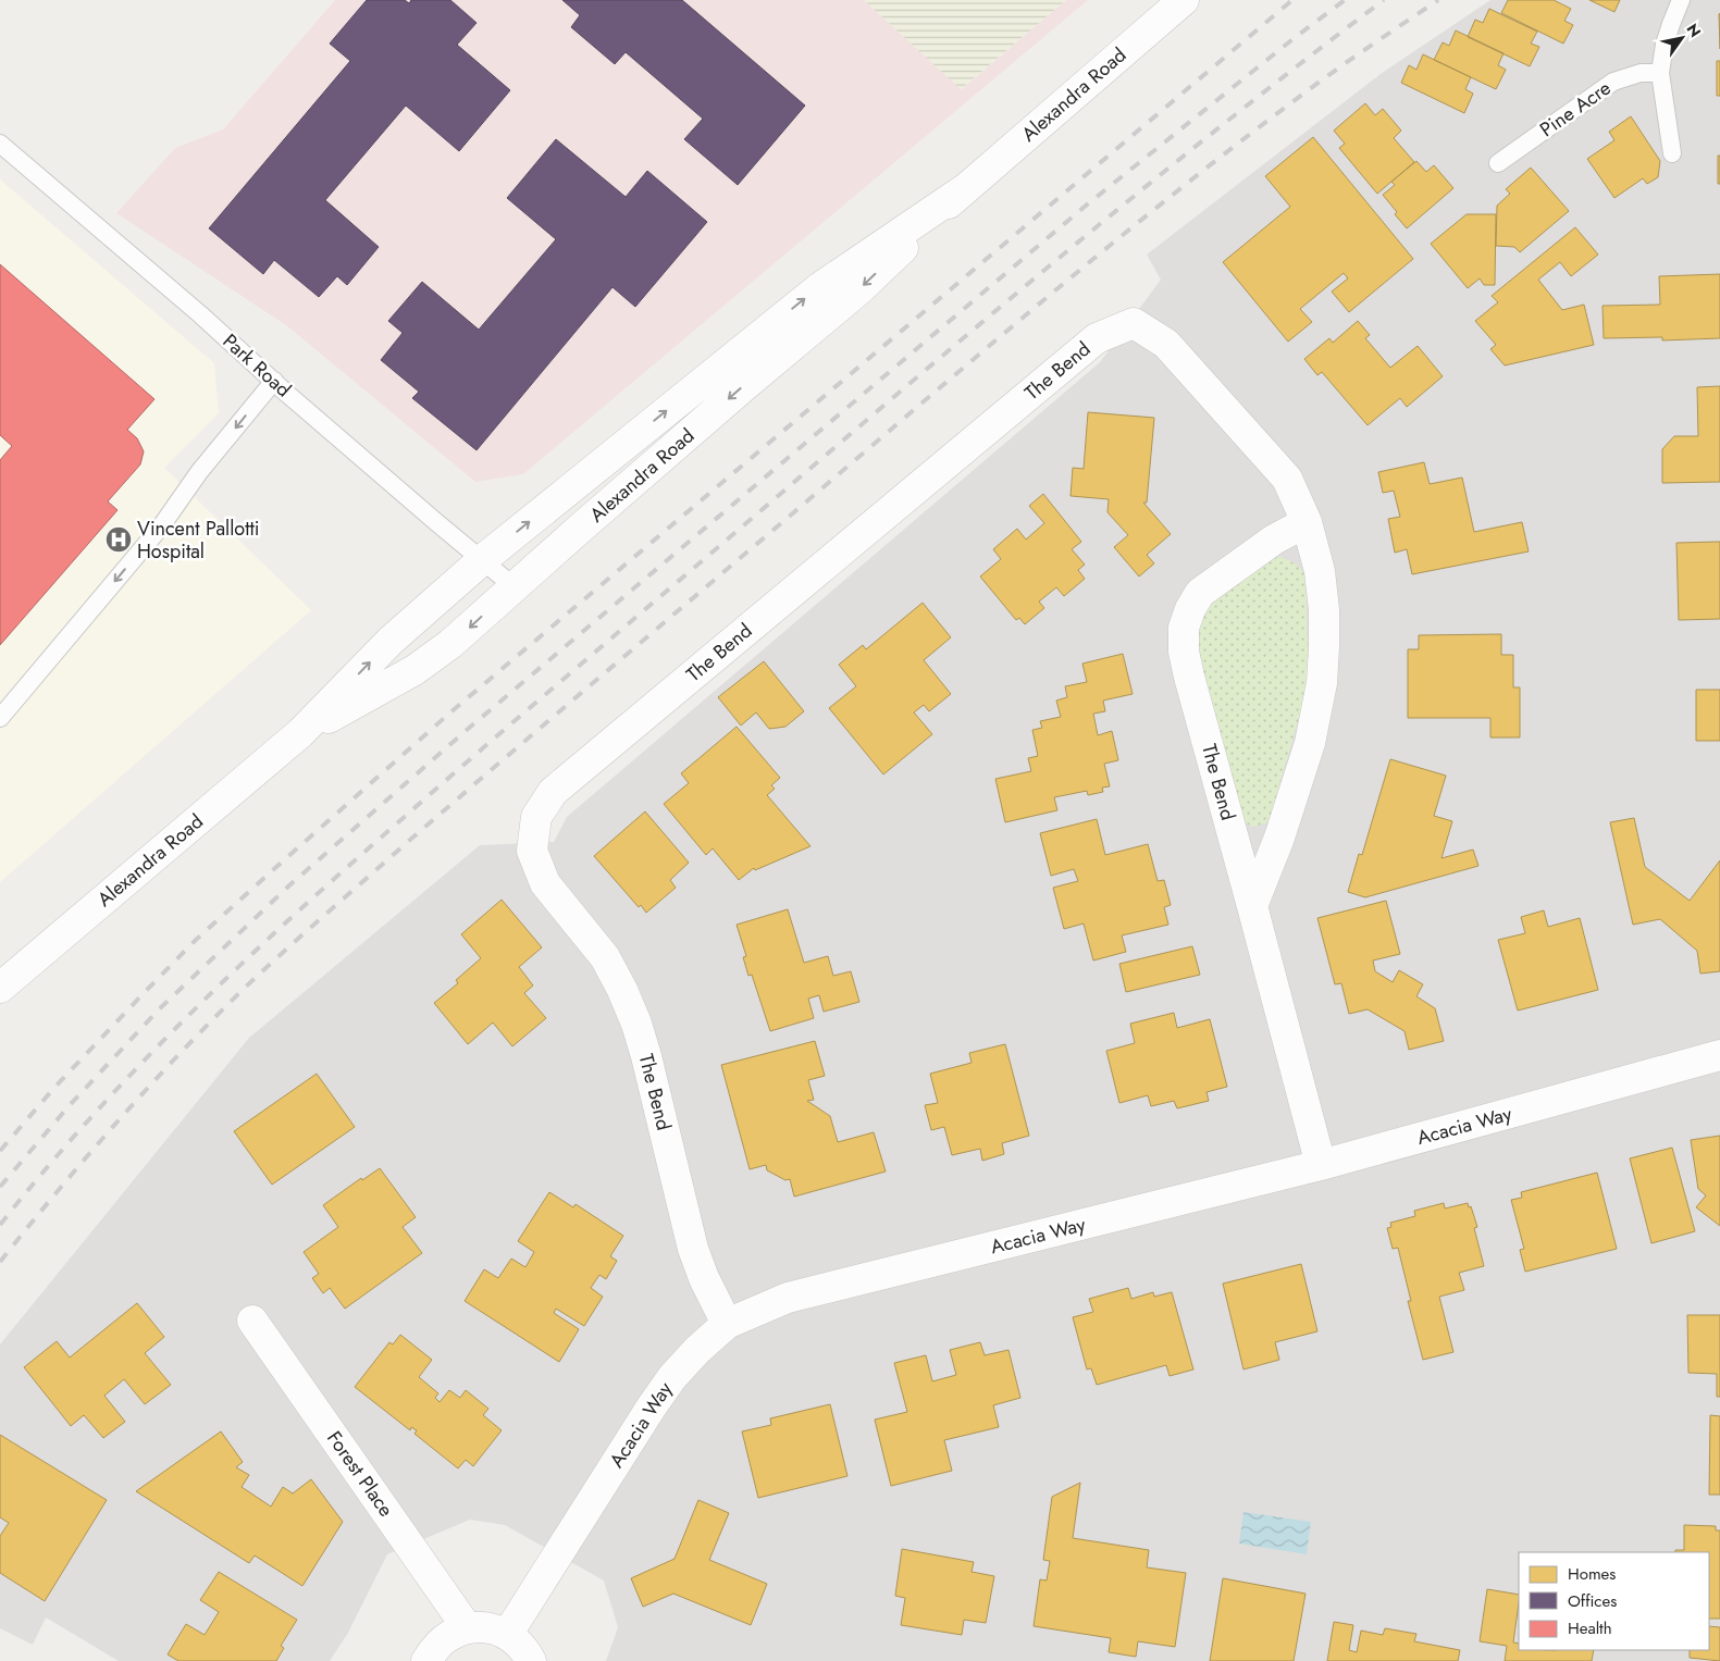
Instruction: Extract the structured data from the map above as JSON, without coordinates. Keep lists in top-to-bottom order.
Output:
{
  "streets": {
    "street": [
      "Alexandra Road",
      "The Bend",
      "Acacia Way",
      "Forest Place"
    ],
    "lane": ["Pine Acre", "Park Road"]
  },
  "crossings": [
    ["Alexandra Road", "Park Road"],
    ["The Bend", "Acacia Way"]
  ],
  "places": {
    "hospital": ["Vincent Pallotti Hospital"]
  },
  "legend": ["Homes", "Offices", "Health"],
  "north": "top right"
}
